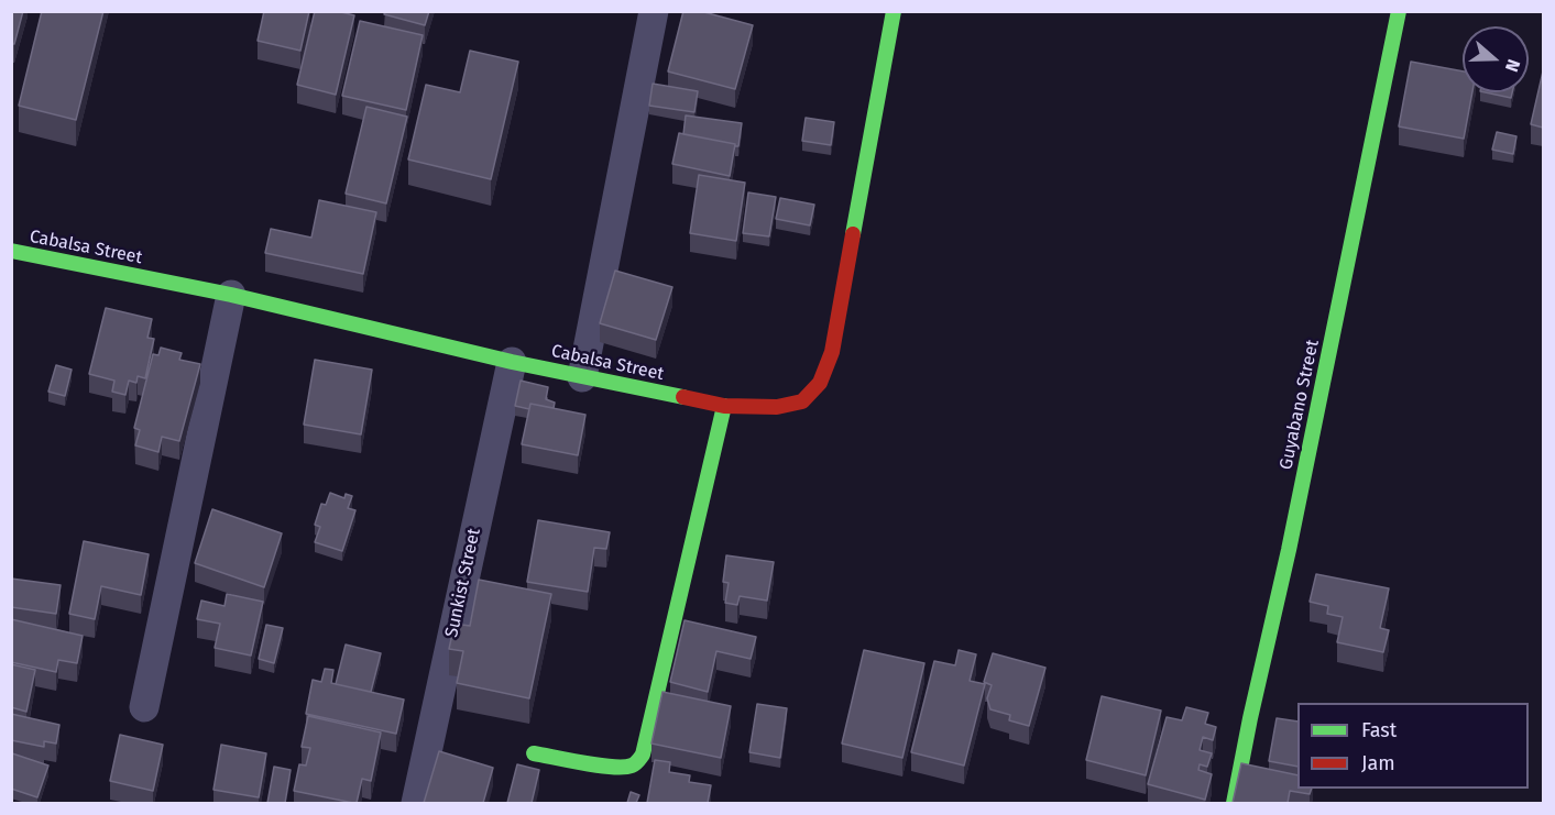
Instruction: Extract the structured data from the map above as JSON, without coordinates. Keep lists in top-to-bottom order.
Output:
{
  "streets": {
    "street": ["Cabalsa Street", "Guyabano Street", "Sunkist Street"]
  },
  "crossings": [
    ["Cabalsa Street", "Sunkist Street"]
  ],
  "legend": ["Fast", "Jam"],
  "north": "right"
}
